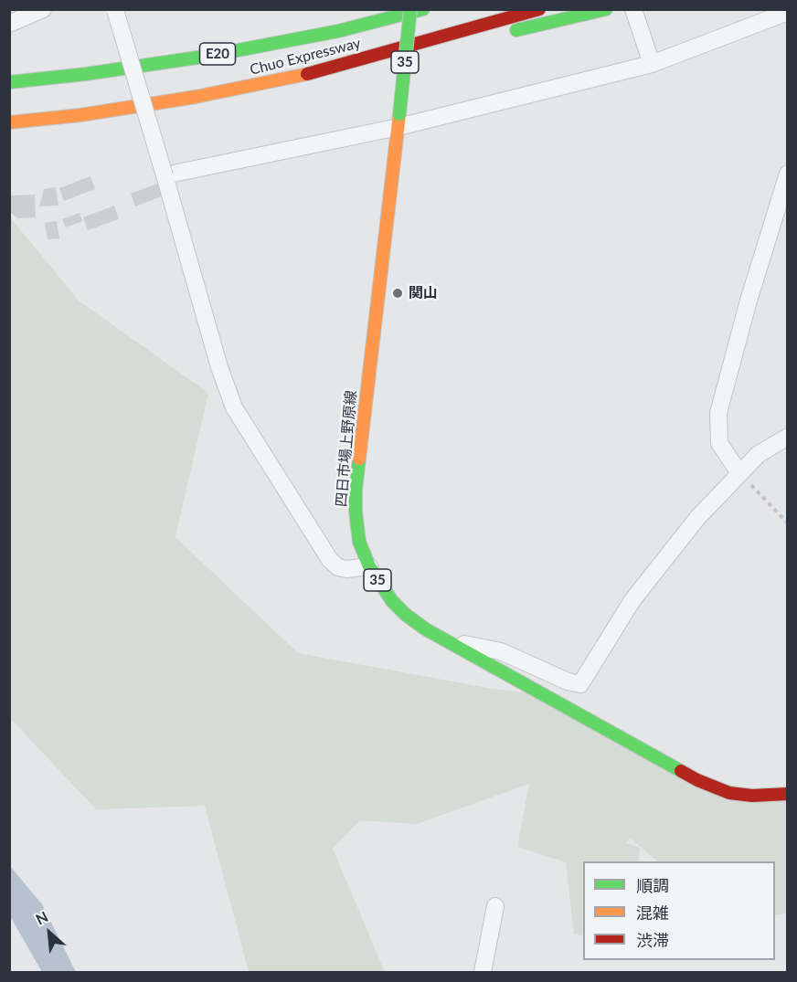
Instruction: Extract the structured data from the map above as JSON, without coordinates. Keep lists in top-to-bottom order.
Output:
{
  "streets": {
    "main road": [
      "E20",
      "Chuo Expressway",
      "35",
      "四日市場上野原線"
    ]
  },
  "places": ["関山"],
  "legend": ["順調", "混雑", "渋滞"],
  "north": "top left"
}
